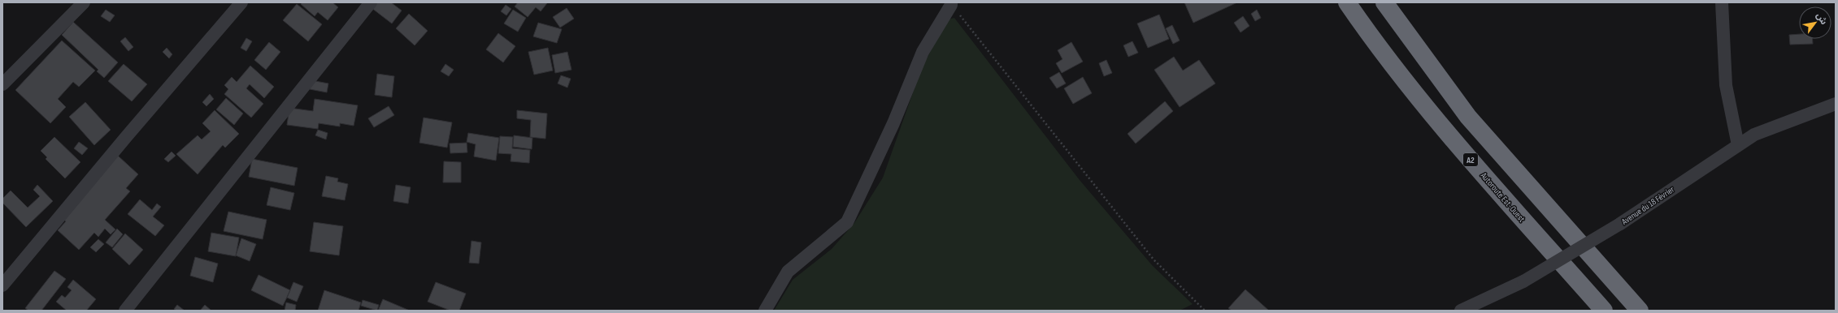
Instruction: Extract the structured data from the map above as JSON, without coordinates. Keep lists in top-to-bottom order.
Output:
{
  "streets": {
    "highway": ["A2", "Autoroute Est-Ouest"],
    "street": ["Avenue du 18 Février"]
  },
  "north": "top right"
}
